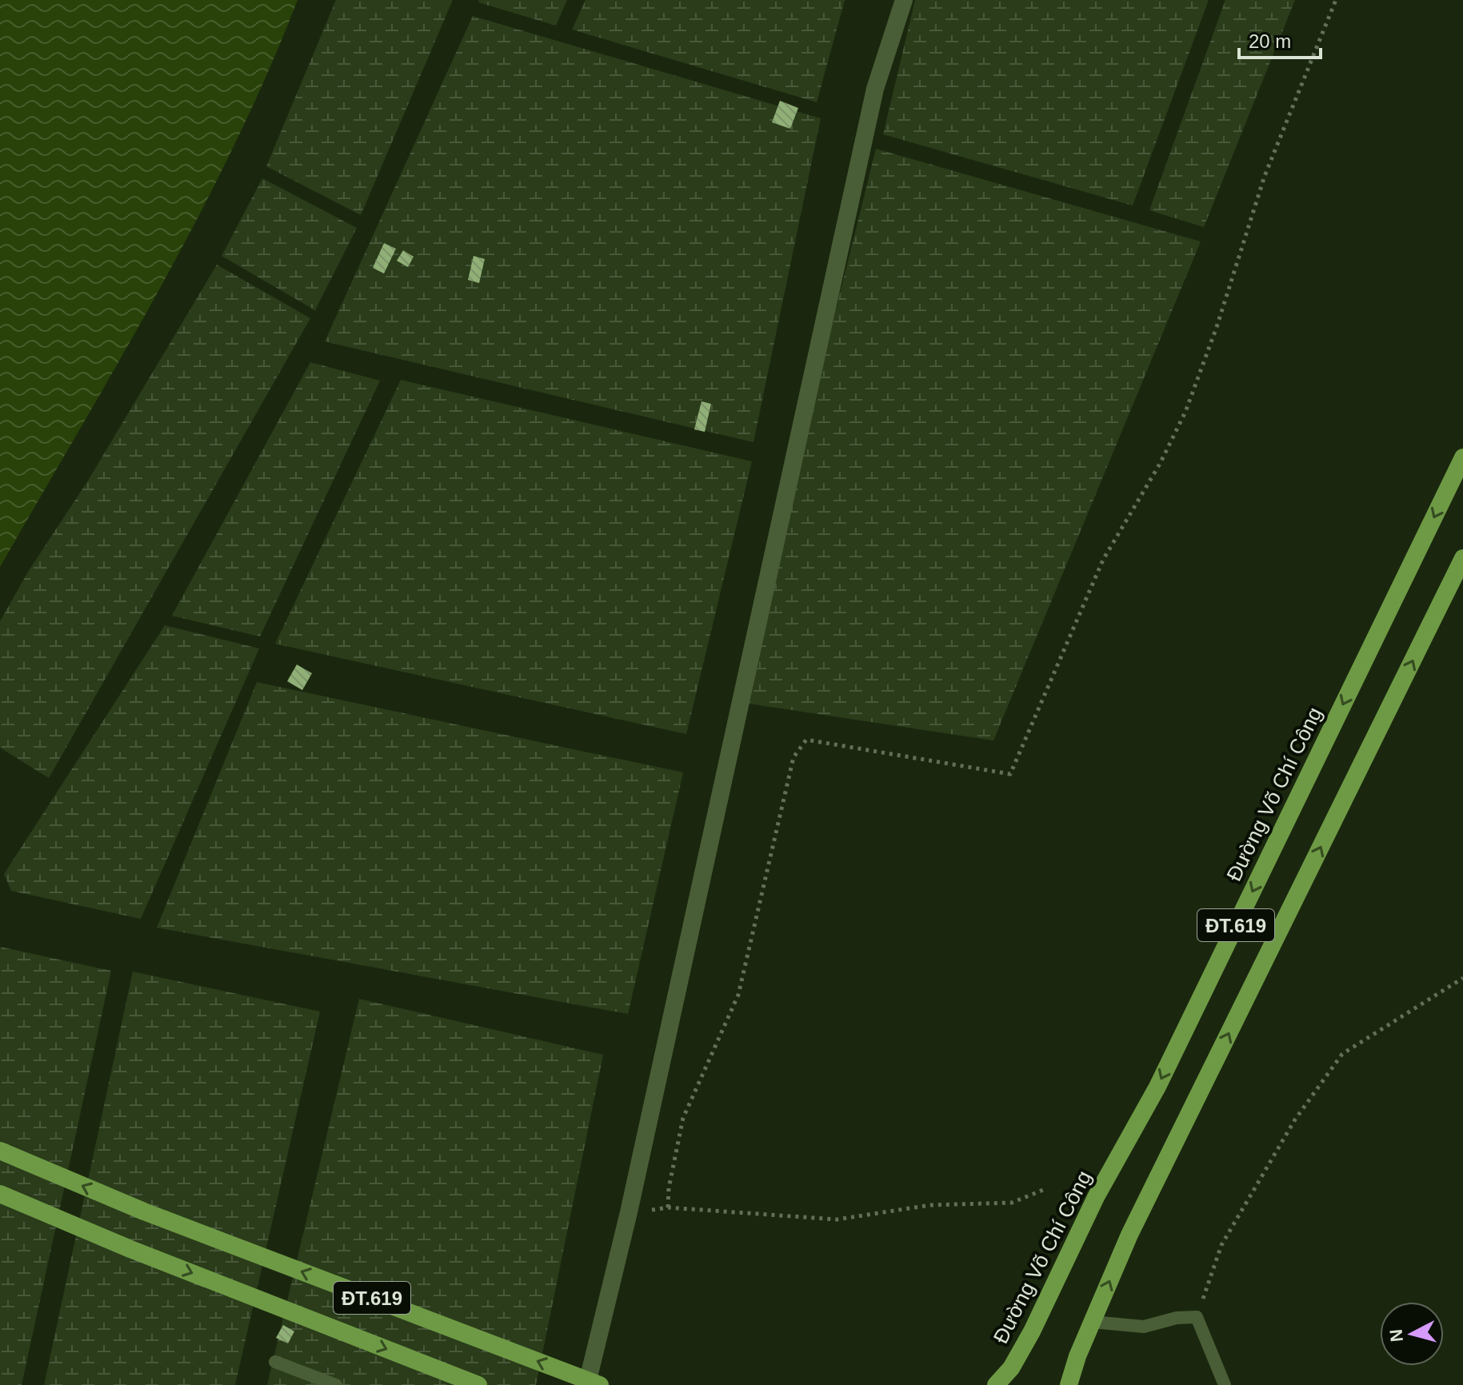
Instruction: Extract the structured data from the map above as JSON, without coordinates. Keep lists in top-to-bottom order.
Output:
{
  "streets": {
    "main road": ["Đường Võ Chí Công", "ĐT.619"]
  },
  "scale_bar": "20 m",
  "north": "left"
}
